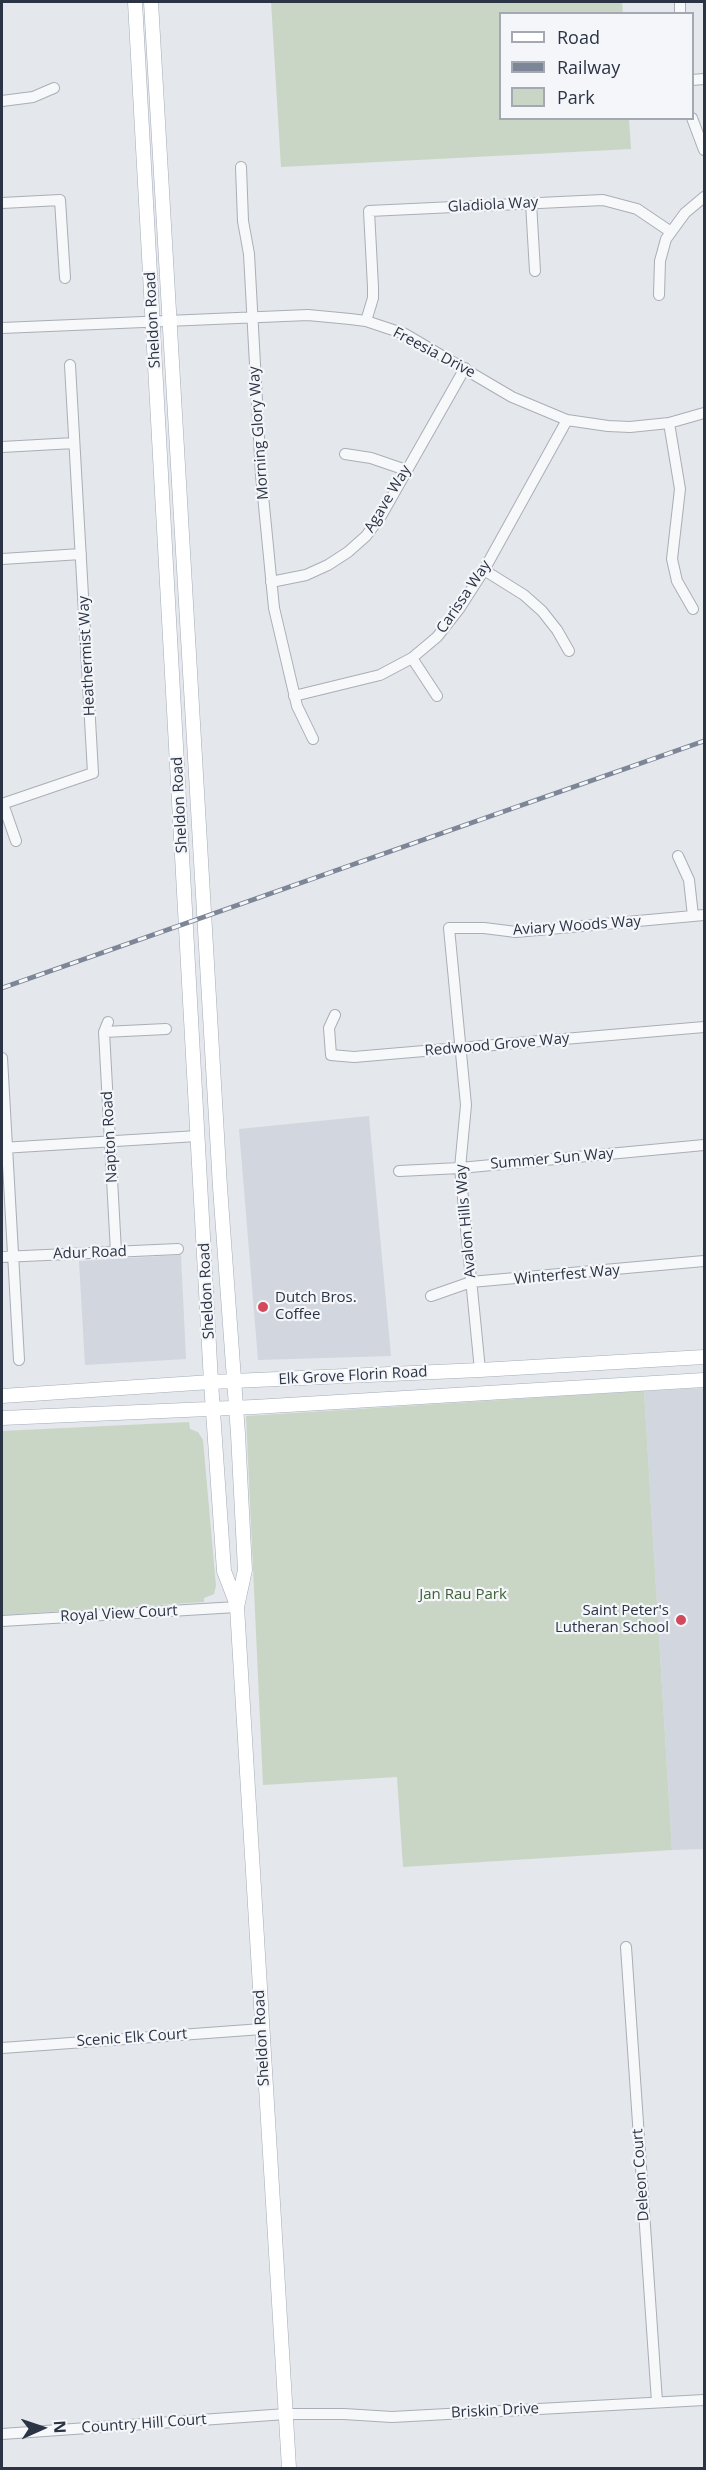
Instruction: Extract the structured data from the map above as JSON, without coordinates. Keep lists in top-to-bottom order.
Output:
{
  "streets": {
    "main road": ["Sheldon Road", "Elk Grove Florin Road"],
    "street": [
      "Gladiola Way",
      "Freesia Drive",
      "Morning Glory Way",
      "Agave Way",
      "Carissa Way",
      "Heathermist Way",
      "Aviary Woods Way",
      "Redwood Grove Way",
      "Napton Road",
      "Summer Sun Way",
      "Avalon Hills Way",
      "Adur Road",
      "Winterfest Way",
      "Royal View Court",
      "Scenic Elk Court",
      "Deleon Court",
      "Briskin Drive",
      "Country Hill Court"
    ]
  },
  "crossings": [
    ["Gladiola Way", "Freesia Drive"],
    ["Sheldon Road", "Freesia Drive"],
    ["Sheldon Road", "Elk Grove Florin Road"],
    ["Sheldon Road", "Royal View Court"],
    ["Sheldon Road", "Scenic Elk Court"],
    ["Sheldon Road", "Briskin Drive"],
    ["Sheldon Road", "Country Hill Court"],
    ["Freesia Drive", "Morning Glory Way"],
    ["Freesia Drive", "Agave Way"],
    ["Freesia Drive", "Carissa Way"],
    ["Morning Glory Way", "Agave Way"],
    ["Morning Glory Way", "Carissa Way"],
    ["Aviary Woods Way", "Avalon Hills Way"],
    ["Redwood Grove Way", "Avalon Hills Way"],
    ["Napton Road", "Adur Road"],
    ["Summer Sun Way", "Avalon Hills Way"],
    ["Avalon Hills Way", "Winterfest Way"],
    ["Avalon Hills Way", "Elk Grove Florin Road"],
    ["Deleon Court", "Briskin Drive"],
    ["Briskin Drive", "Country Hill Court"]
  ],
  "parks": ["Jan Rau Park"],
  "places": ["Dutch Bros. Coffee", "Saint Peter's Lutheran School"],
  "legend": ["Road", "Railway", "Park"],
  "north": "right"
}
